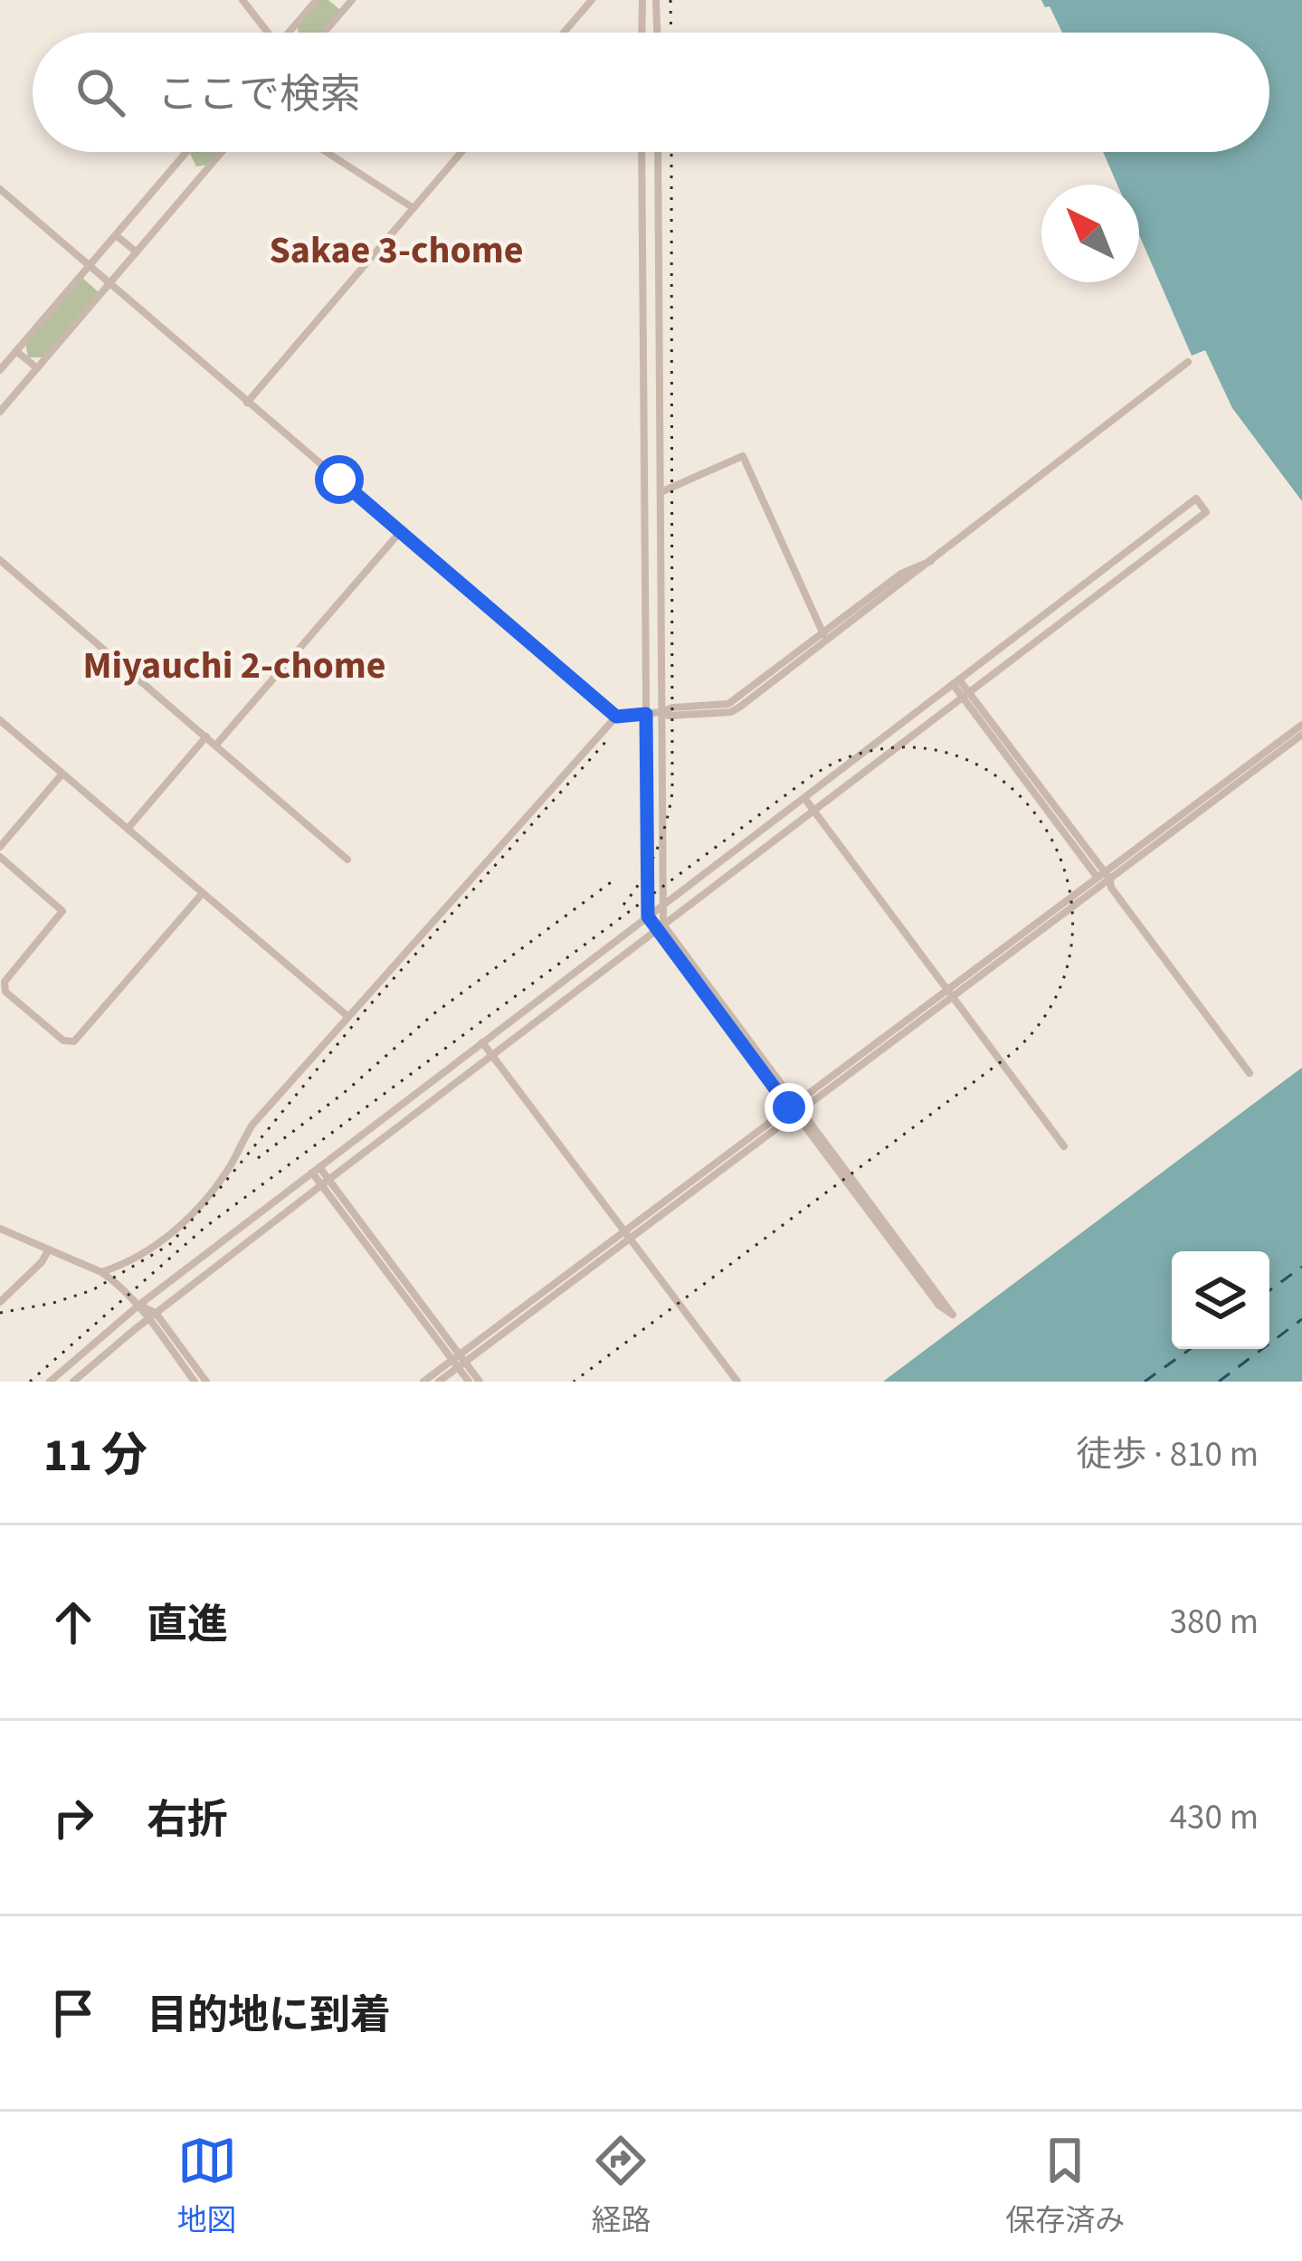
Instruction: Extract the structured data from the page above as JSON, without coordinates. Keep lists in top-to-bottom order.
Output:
{
  "districts": ["Sakae 3-chome", "Miyauchi 2-chome"],
  "north": "top left",
  "page": {
    "search": "ここで検索",
    "heading": ["11 分", "徒歩 · 810 m"],
    "list": [
      ["直進", "380 m"],
      ["右折", "430 m"],
      "目的地に到着"
    ],
    "nav": ["地図", "経路", "保存済み"]
  }
}
